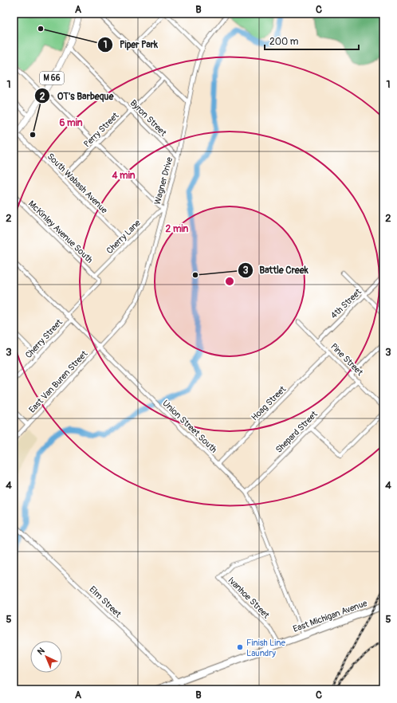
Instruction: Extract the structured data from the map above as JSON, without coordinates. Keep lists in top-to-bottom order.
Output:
{
  "streets": {
    "highway": ["East Michigan Avenue"],
    "main road": ["M 66"],
    "street": [
      "Byron Street",
      "Perry Street",
      "Wagner Drive",
      "South Wabash Avenue",
      "McKinley Avenue South",
      "Cherry Lane",
      "4th Street",
      "Cherry Street",
      "Pine Street",
      "East Van Buren Street",
      "Hoag Street",
      "Union Street South",
      "Shepard Street",
      "Ivanhoe Street",
      "Elm Street"
    ]
  },
  "crossings": [
    ["M 66", "Byron Street"],
    ["M 66", "South Wabash Avenue"],
    ["Byron Street", "Perry Street"],
    ["Byron Street", "Wagner Drive"],
    ["Perry Street", "South Wabash Avenue"],
    ["Wagner Drive", "Cherry Lane"],
    ["Wagner Drive", "East Van Buren Street"],
    ["Wagner Drive", "Union Street South"],
    ["South Wabash Avenue", "Cherry Lane"],
    ["McKinley Avenue South", "Cherry Lane"],
    ["McKinley Avenue South", "Cherry Street"],
    ["4th Street", "Pine Street"],
    ["Cherry Street", "Union Street South"],
    ["Pine Street", "Hoag Street"],
    ["Pine Street", "Shepard Street"],
    ["East Van Buren Street", "Union Street South"],
    ["Hoag Street", "Union Street South"],
    ["Union Street South", "Shepard Street"],
    ["Union Street South", "Ivanhoe Street"],
    ["Union Street South", "East Michigan Avenue"],
    ["Ivanhoe Street", "East Michigan Avenue"],
    ["Elm Street", "East Michigan Avenue"]
  ],
  "places": [
    "Piper Park",
    "OT's Barbeque",
    "Battle Creek",
    "Finish Line Laundry"
  ],
  "scale_bar": "200 m",
  "north": "top left",
  "grid": {
    "columns": ["A", "B", "C"],
    "rows": [
      "1",
      "2",
      "3",
      "4",
      "5"
    ]
  },
  "rings": ["6 min", "4 min", "2 min"]
}
